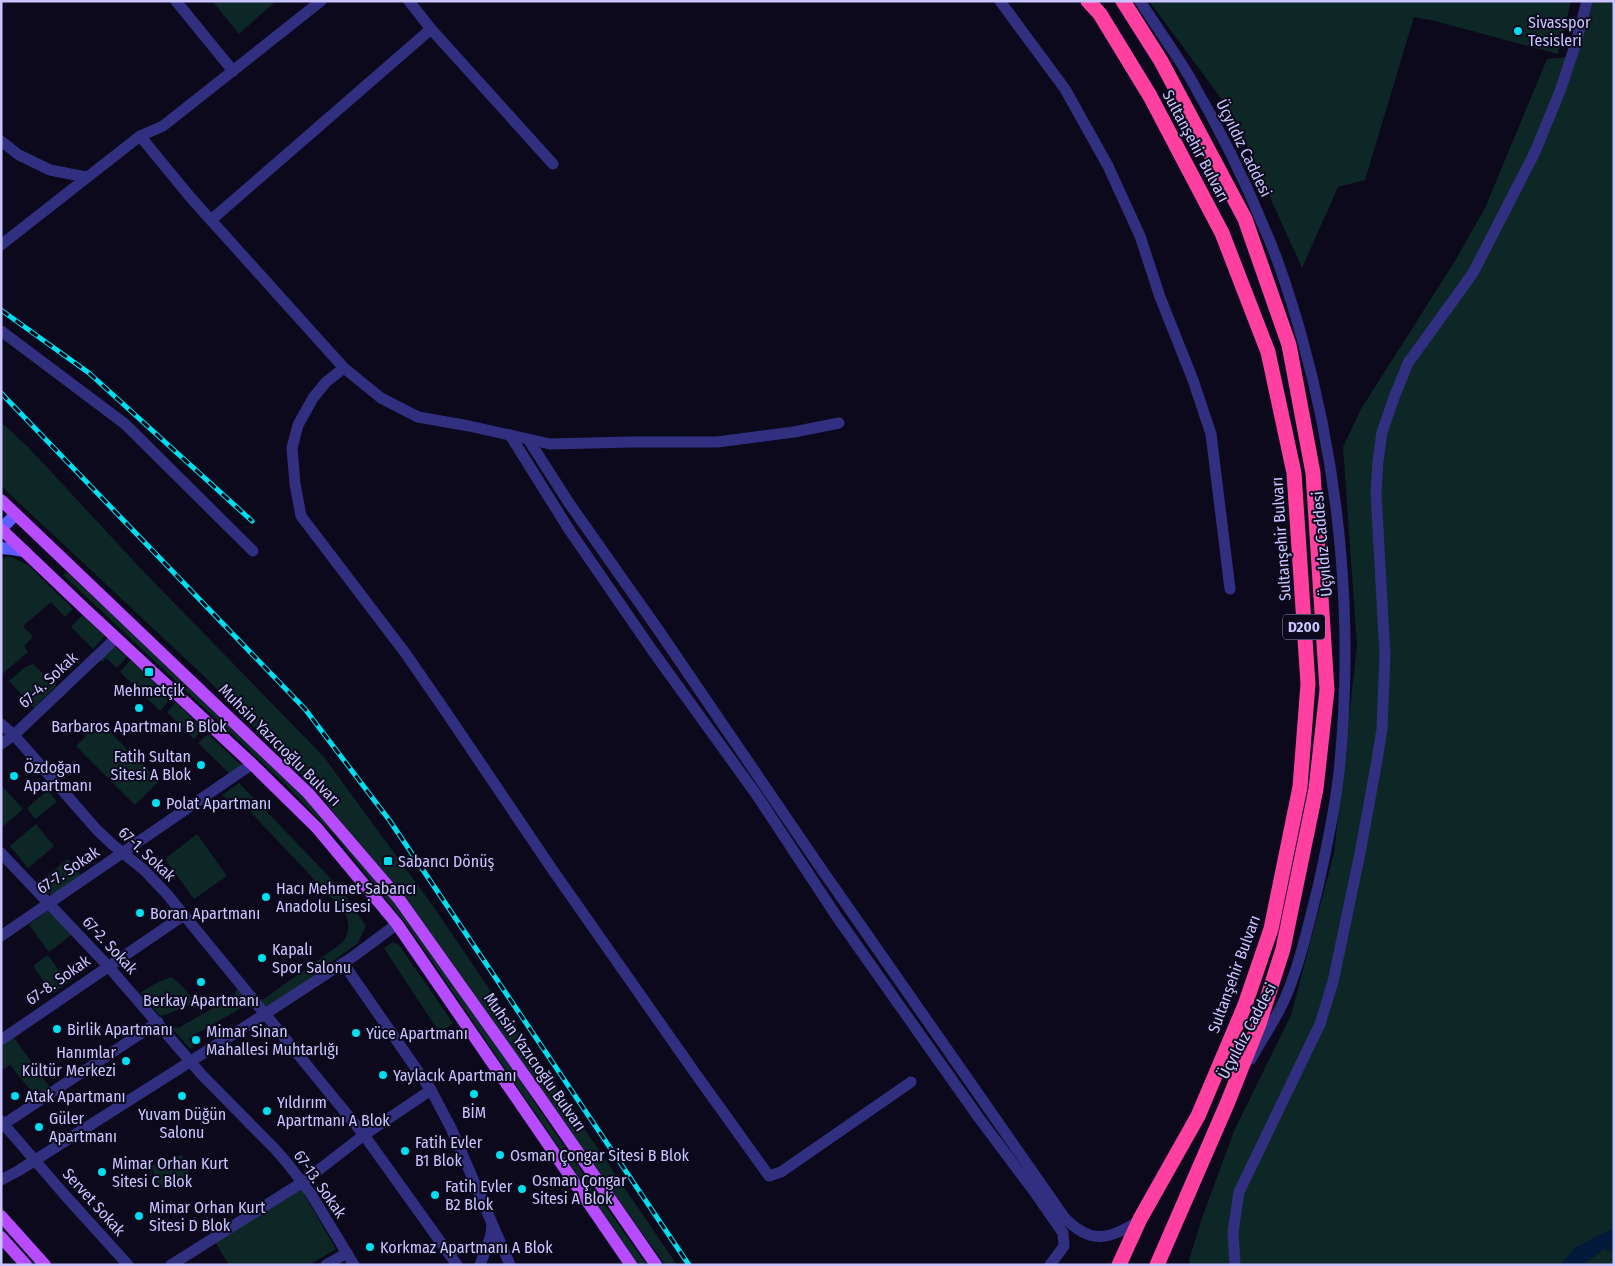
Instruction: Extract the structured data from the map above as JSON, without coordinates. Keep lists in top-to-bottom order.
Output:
{
  "streets": {
    "highway": ["Sultanşehir Bulvarı", "D200"],
    "main road": ["Muhsin Yazıcıoğlu Bulvarı"],
    "street": [
      "Üçyıldız Caddesi",
      "67-4. Sokak",
      "67-1. Sokak",
      "67-7. Sokak",
      "67-2. Sokak",
      "67-8. Sokak",
      "67-13. Sokak",
      "Servet Sokak"
    ]
  },
  "crossings": [
    ["Sultanşehir Bulvarı", "Üçyıldız Caddesi"],
    ["67-4. Sokak", "Muhsin Yazıcıoğlu Bulvarı"],
    ["67-4. Sokak", "67-1. Sokak"],
    ["Muhsin Yazıcıoğlu Bulvarı", "67-7. Sokak"],
    ["67-1. Sokak", "67-7. Sokak"],
    ["67-1. Sokak", "67-8. Sokak"],
    ["67-7. Sokak", "67-2. Sokak"],
    ["67-2. Sokak", "67-8. Sokak"],
    ["67-2. Sokak", "67-13. Sokak"]
  ],
  "places": {
    "other": [
      "Sivasspor Tesisleri",
      "Barbaros Apartmanı B Blok",
      "Fatih Sultan Sitesi A Blok",
      "Özdoğan Apartmanı",
      "Polat Apartmanı",
      "Hacı Mehmet Sabancı Anadolu Lisesi",
      "Boran Apartmanı",
      "Kapalı Spor Salonu",
      "Berkay Apartmanı",
      "Birlik Apartmanı",
      "Yüce Apartmanı",
      "Mimar Sinan Mahallesi Muhtarlığı",
      "Hanımlar Kültür Merkezi",
      "Yaylacık Apartmanı",
      "BİM",
      "Atak Apartmanı",
      "Yuvam Düğün Salonu",
      "Yıldırım Apartmanı A Blok",
      "Güler Apartmanı",
      "Fatih Evler B1 Blok",
      "Osman Çongar Sitesi B Blok",
      "Mimar Orhan Kurt Sitesi C Blok",
      "Osman Çongar Sitesi A Blok",
      "Fatih Evler B2 Blok",
      "Mimar Orhan Kurt Sitesi D Blok",
      "Korkmaz Apartmanı A Blok"
    ],
    "transit": ["Mehmetçik", "Sabancı Dönüş"]
  }
}
